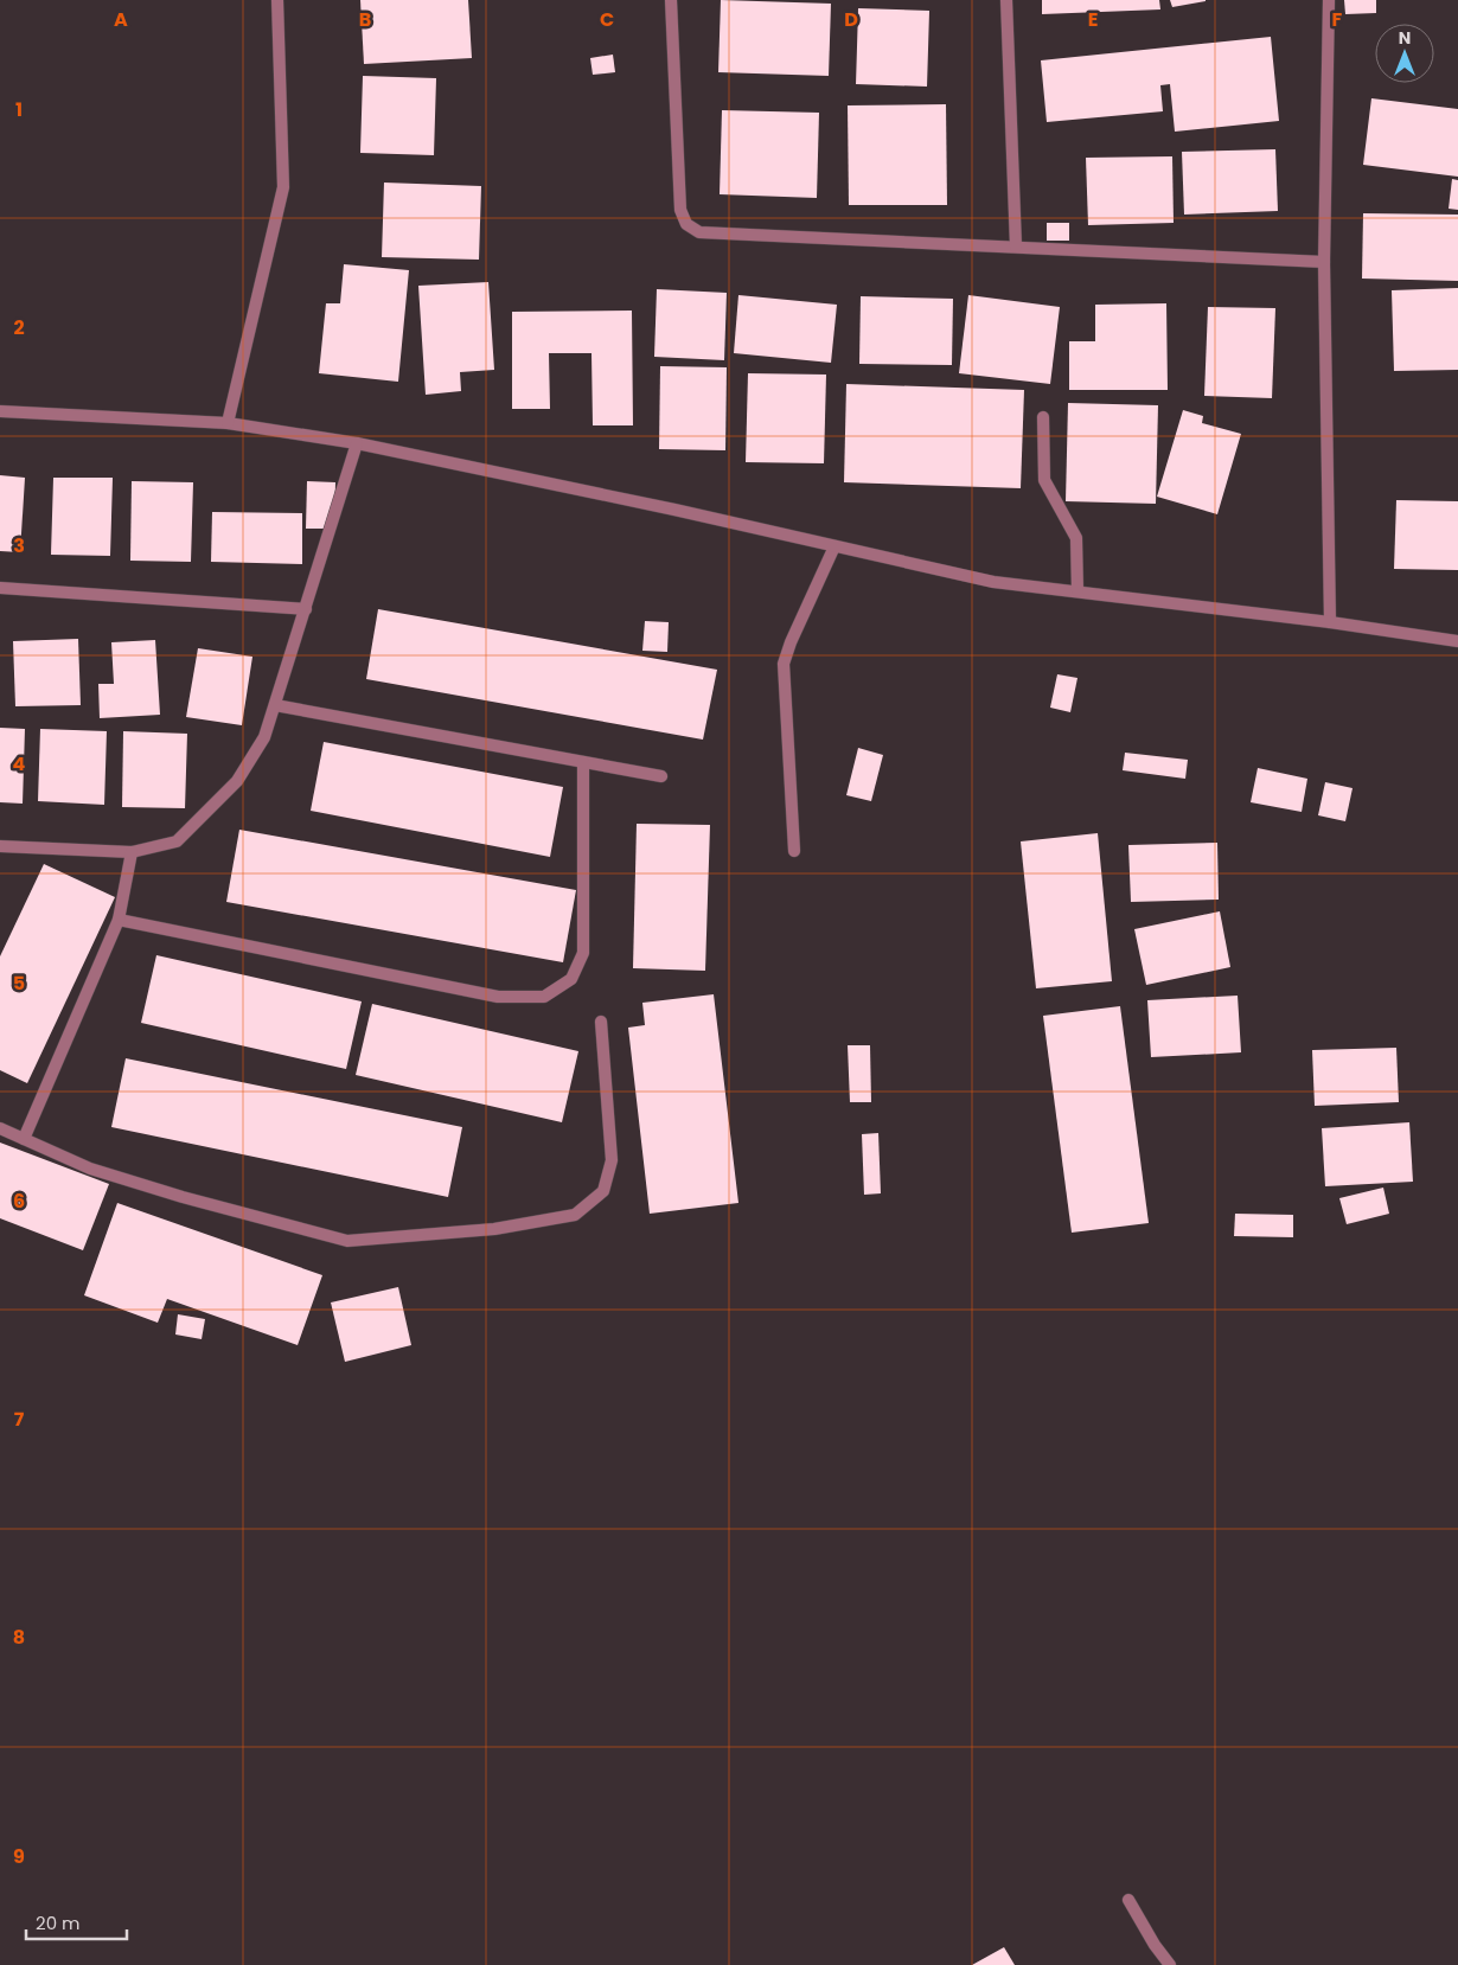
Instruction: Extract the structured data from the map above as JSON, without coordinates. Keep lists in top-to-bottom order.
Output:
{
  "scale_bar": "20 m",
  "north": "top",
  "grid": {
    "columns": [
      "A",
      "B",
      "C",
      "D",
      "E",
      "F"
    ],
    "rows": [
      "1",
      "2",
      "3",
      "4",
      "5",
      "6",
      "7",
      "8",
      "9"
    ]
  }
}
